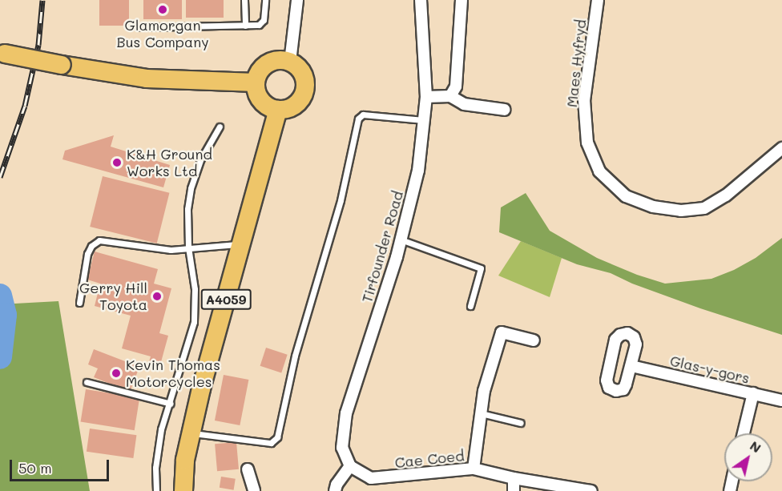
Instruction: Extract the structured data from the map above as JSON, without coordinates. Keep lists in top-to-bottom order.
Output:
{
  "streets": {
    "main road": ["A4059"],
    "street": [
      "Maes Hyfryd",
      "Tirfounder Road",
      "Glas-y-gors",
      "Cae Coed"
    ]
  },
  "crossings": [
    ["Tirfounder Road", "Cae Coed"]
  ],
  "places": [
    "Glamorgan Bus Company",
    "K&H Ground Works Ltd",
    "Gerry Hill Toyota",
    "Kevin Thomas Motorcycles"
  ],
  "scale_bar": "50 m",
  "north": "top right"
}
